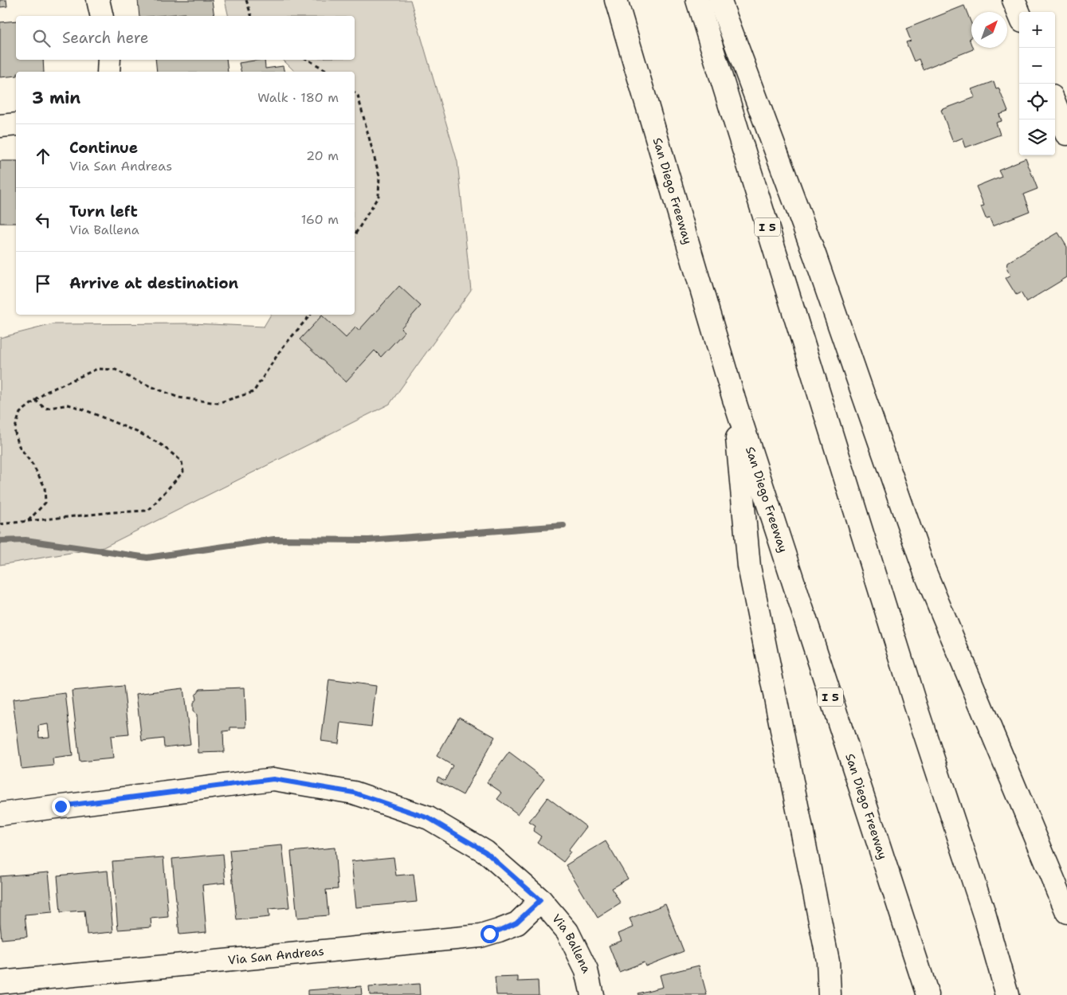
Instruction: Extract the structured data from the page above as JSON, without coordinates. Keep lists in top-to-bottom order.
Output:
{
  "streets": {
    "main road": [
      "San Diego Freeway",
      "I 5",
      "Via Ballena",
      "Via San Andreas"
    ]
  },
  "crossings": [
    ["Via Ballena", "Via San Andreas"]
  ],
  "north": "top right",
  "page": {
    "map_buttons": ["+", "−"],
    "search": "Search here",
    "heading": ["3 min", "Walk · 180 m"],
    "list": [
      ["Continue", "Via San Andreas", "20 m"],
      ["Turn left", "Via Ballena", "160 m"],
      "Arrive at destination"
    ]
  }
}
